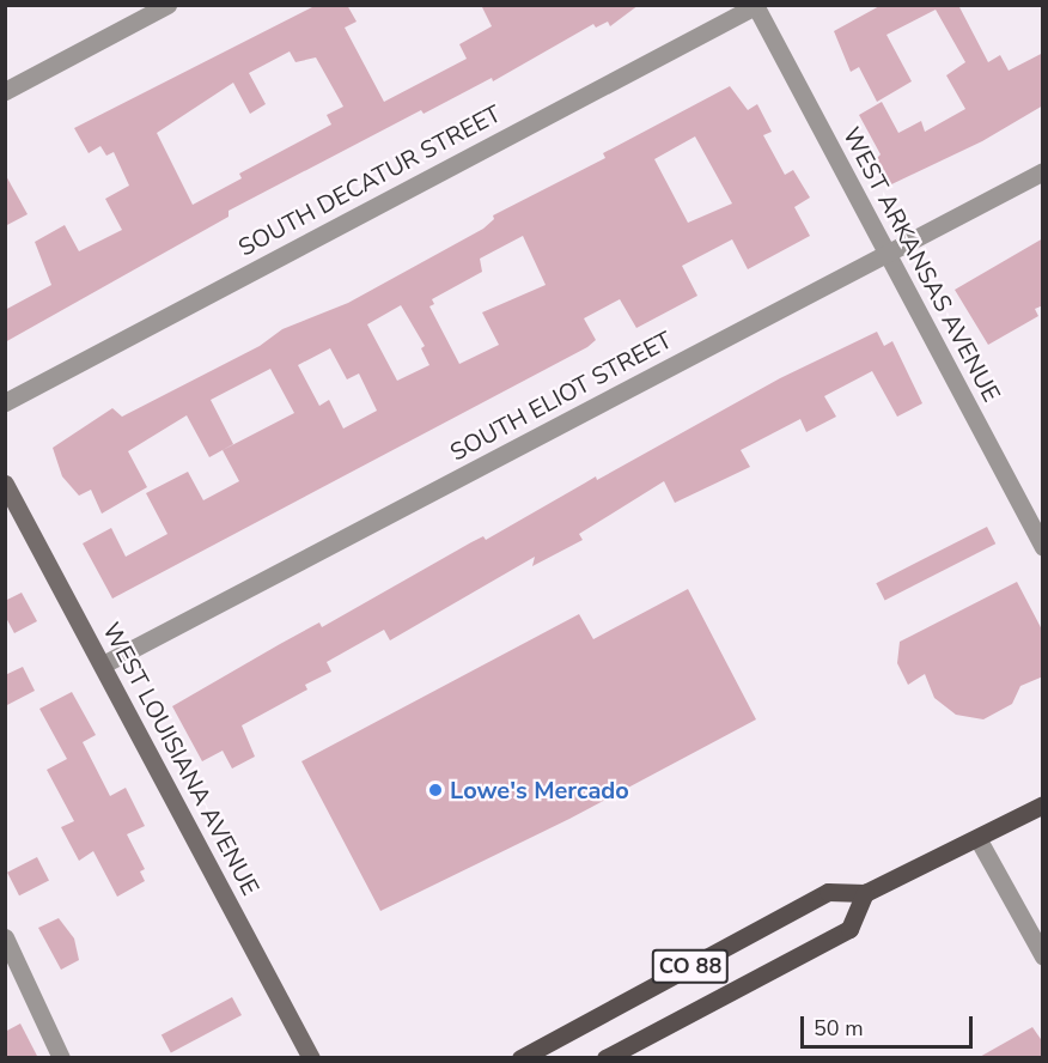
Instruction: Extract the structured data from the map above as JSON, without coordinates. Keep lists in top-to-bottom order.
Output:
{
  "streets": {
    "main road": ["CO 88"],
    "street": [
      "SOUTH DECATUR STREET",
      "WEST ARKANSAS AVENUE",
      "SOUTH ELIOT STREET",
      "WEST LOUISIANA AVENUE"
    ]
  },
  "crossings": [
    ["SOUTH DECATUR STREET", "WEST ARKANSAS AVENUE"],
    ["WEST ARKANSAS AVENUE", "SOUTH ELIOT STREET"],
    ["SOUTH ELIOT STREET", "WEST LOUISIANA AVENUE"]
  ],
  "places": ["Lowe's Mercado"],
  "scale_bar": "50 m"
}
